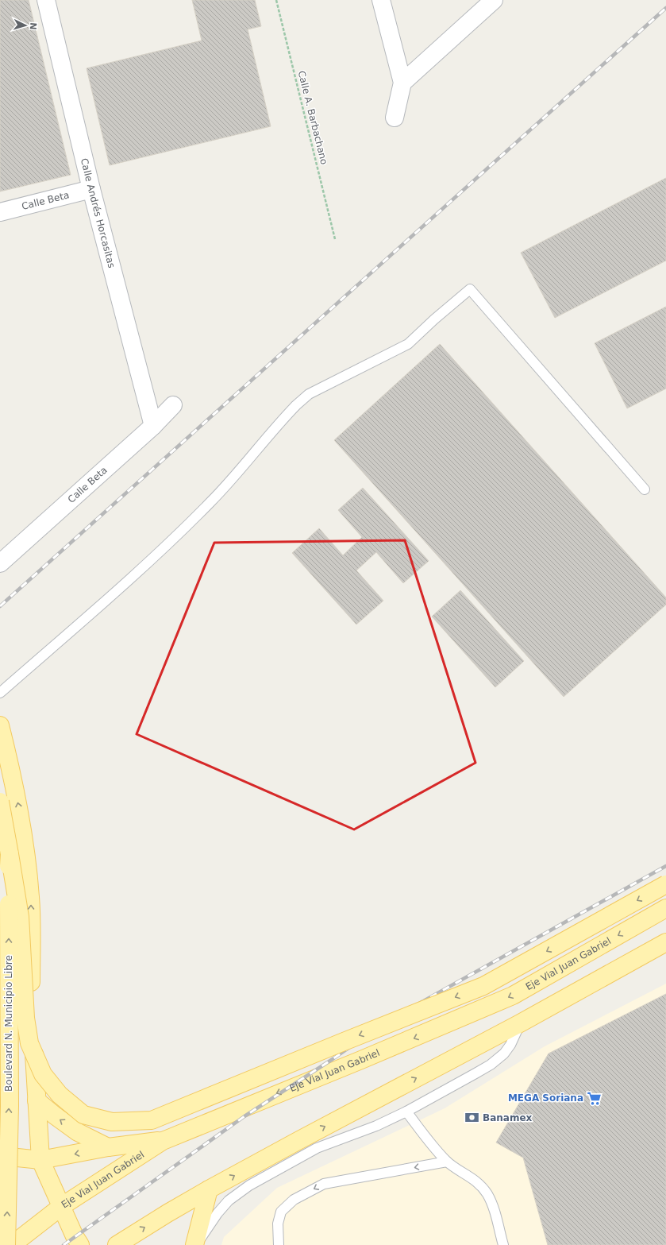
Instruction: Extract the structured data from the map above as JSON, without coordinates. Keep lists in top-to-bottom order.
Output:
{
  "streets": {
    "main road": ["Eje Vial Juan Gabriel", "Boulevard N. Municipio Libre"],
    "street": ["Calle Beta", "Calle Andrés Horcasitas"],
    "path": ["Calle A. Barbachano"]
  },
  "crossings": [
    ["Calle Beta", "Calle Andrés Horcasitas"]
  ],
  "places": {
    "supermarket": ["MEGA Soriana"],
    "bank": ["Banamex"]
  },
  "north": "right"
}
